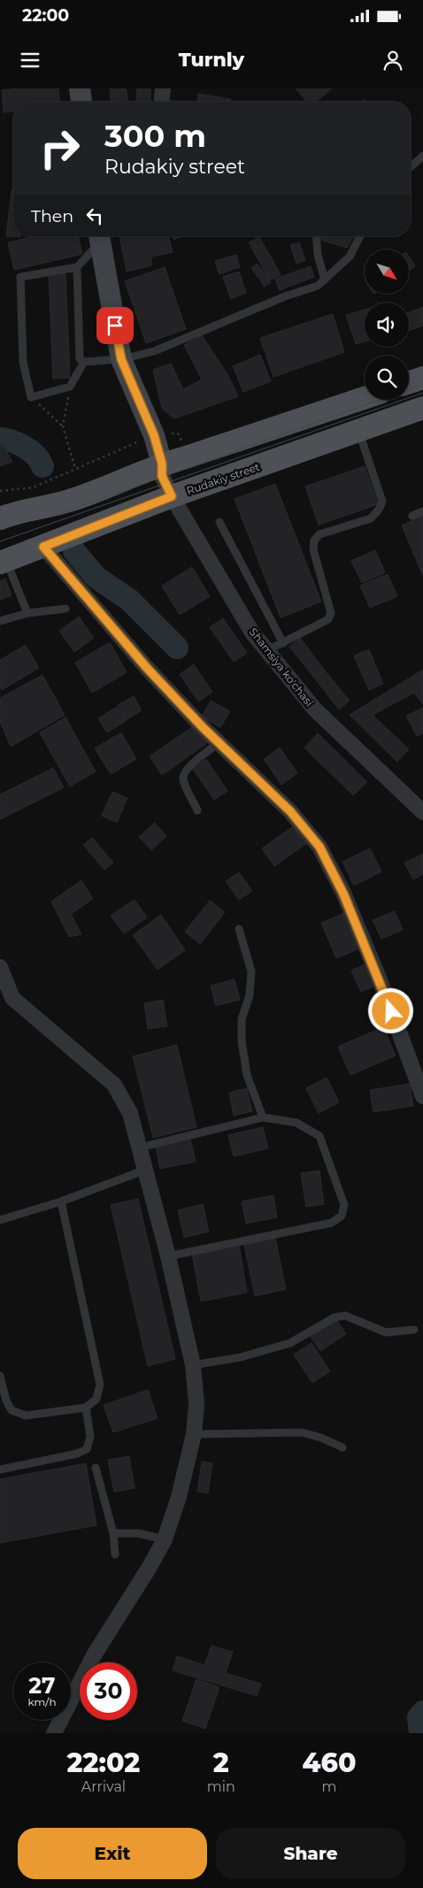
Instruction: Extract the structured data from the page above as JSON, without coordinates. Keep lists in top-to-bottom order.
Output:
{
  "streets": {
    "main road": ["Rudakiy street"],
    "street": ["Shamsiya ko'chasi"]
  },
  "crossings": [
    ["Rudakiy street", "Shamsiya ko'chasi"]
  ],
  "north": "bottom right",
  "page": {
    "status": "22:00",
    "header": "Turnly",
    "turn": ["300 m", "Rudakiy street"],
    "then": "Then",
    "speed": "27 km/h",
    "limit": "30",
    "eta": [
      "22:02",
      "Arrival",
      "2",
      "min",
      "460",
      "m"
    ],
    "buttons": ["Exit", "Share"]
  }
}
